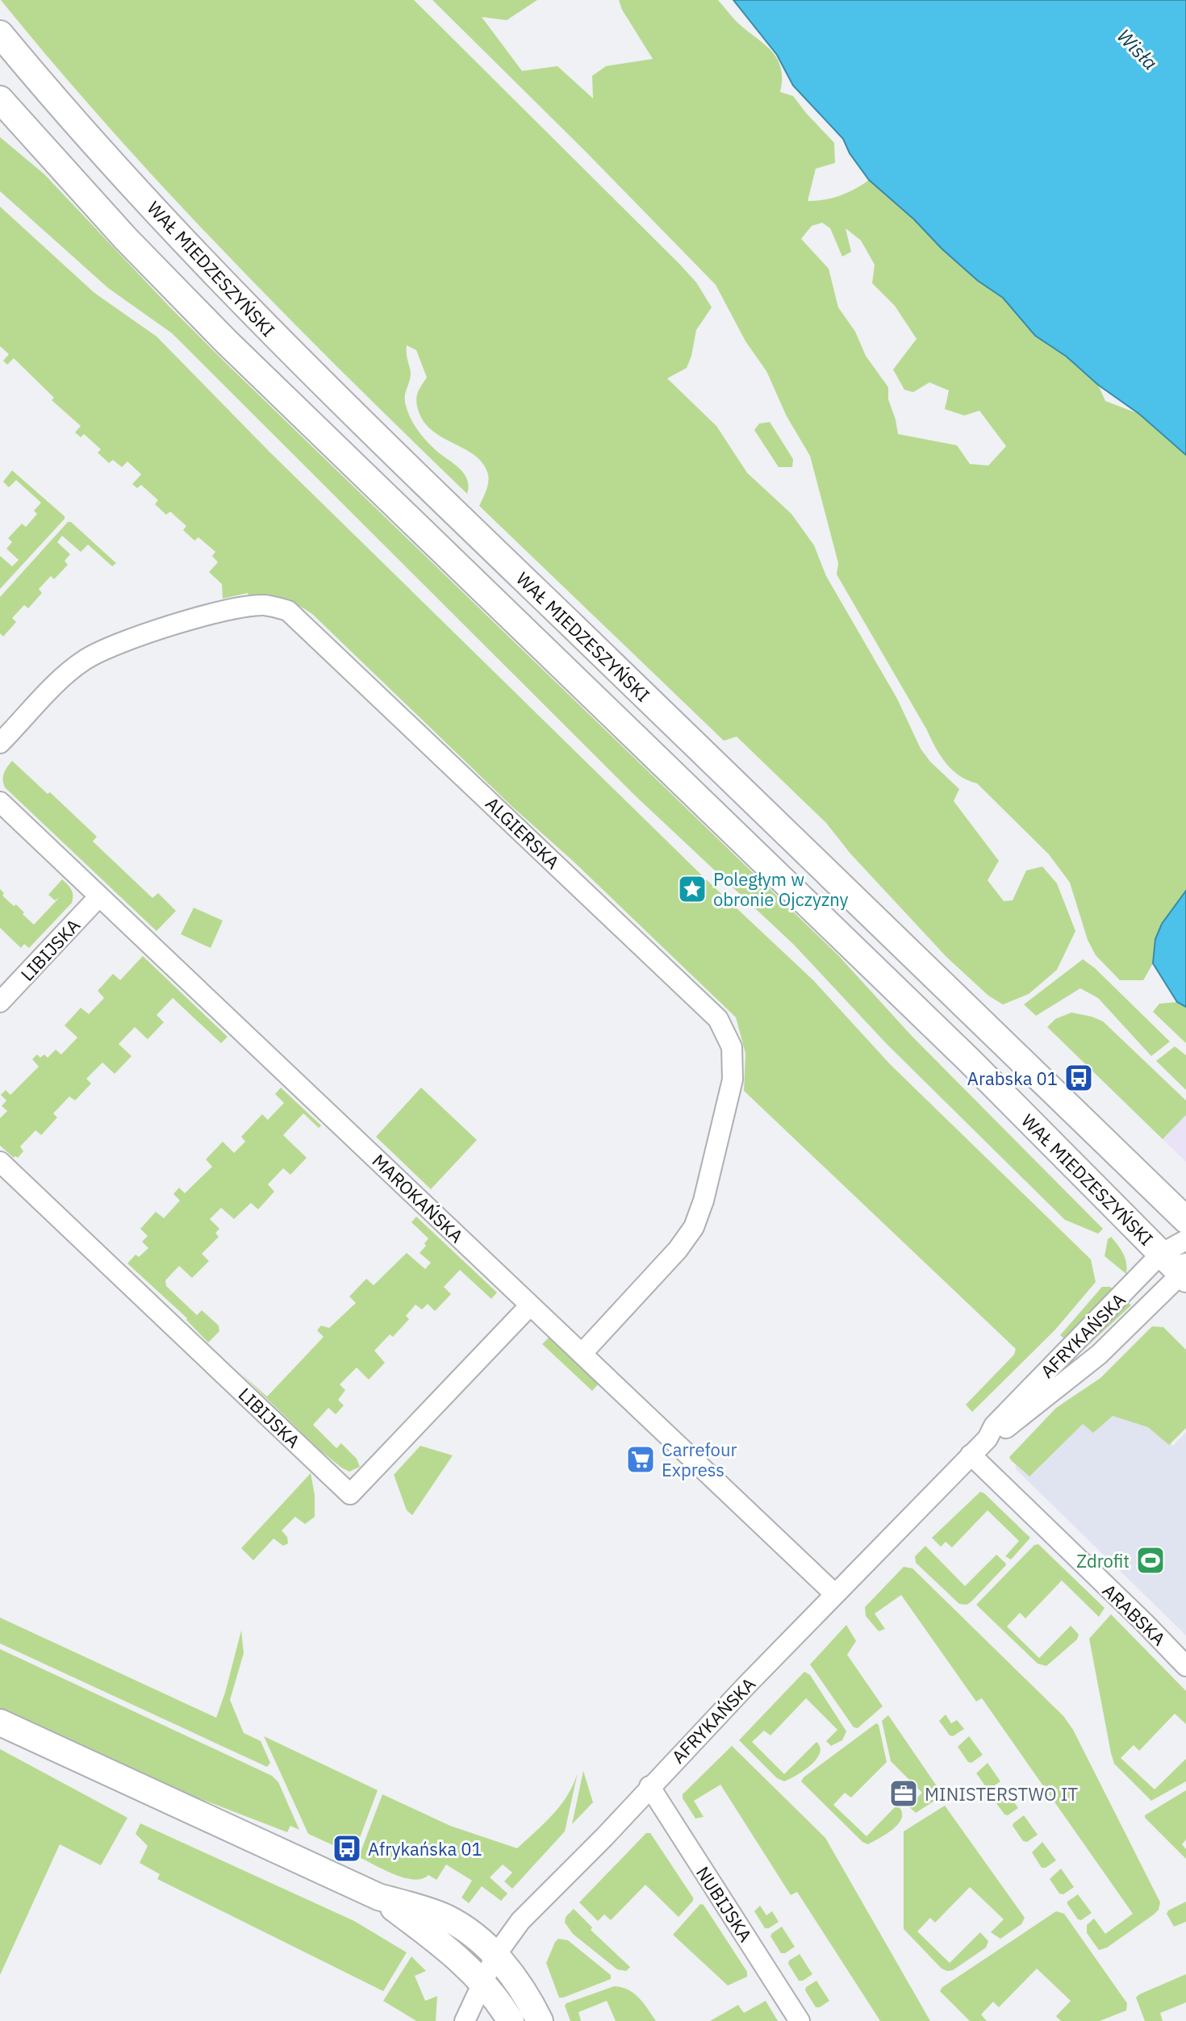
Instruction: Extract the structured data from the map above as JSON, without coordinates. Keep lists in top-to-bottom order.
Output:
{
  "streets": {
    "main road": ["WAŁ MIEDZESZYŃSKI"],
    "street": [
      "ALGIERSKA",
      "LIBIJSKA",
      "MAROKAŃSKA",
      "AFRYKAŃSKA",
      "ARABSKA",
      "NUBIJSKA"
    ]
  },
  "crossings": [
    ["WAŁ MIEDZESZYŃSKI", "AFRYKAŃSKA"],
    ["ALGIERSKA", "MAROKAŃSKA"],
    ["LIBIJSKA", "MAROKAŃSKA"],
    ["MAROKAŃSKA", "AFRYKAŃSKA"],
    ["AFRYKAŃSKA", "ARABSKA"],
    ["AFRYKAŃSKA", "NUBIJSKA"]
  ],
  "water": ["Wisła"],
  "places": {
    "place": ["Poległym w obronie Ojczyzny"],
    "bus stop": ["Arabska 01", "Afrykańska 01"],
    "supermarket": ["Carrefour Express"],
    "sports": ["Zdrofit"],
    "office": ["MINISTERSTWO IT"]
  }
}
